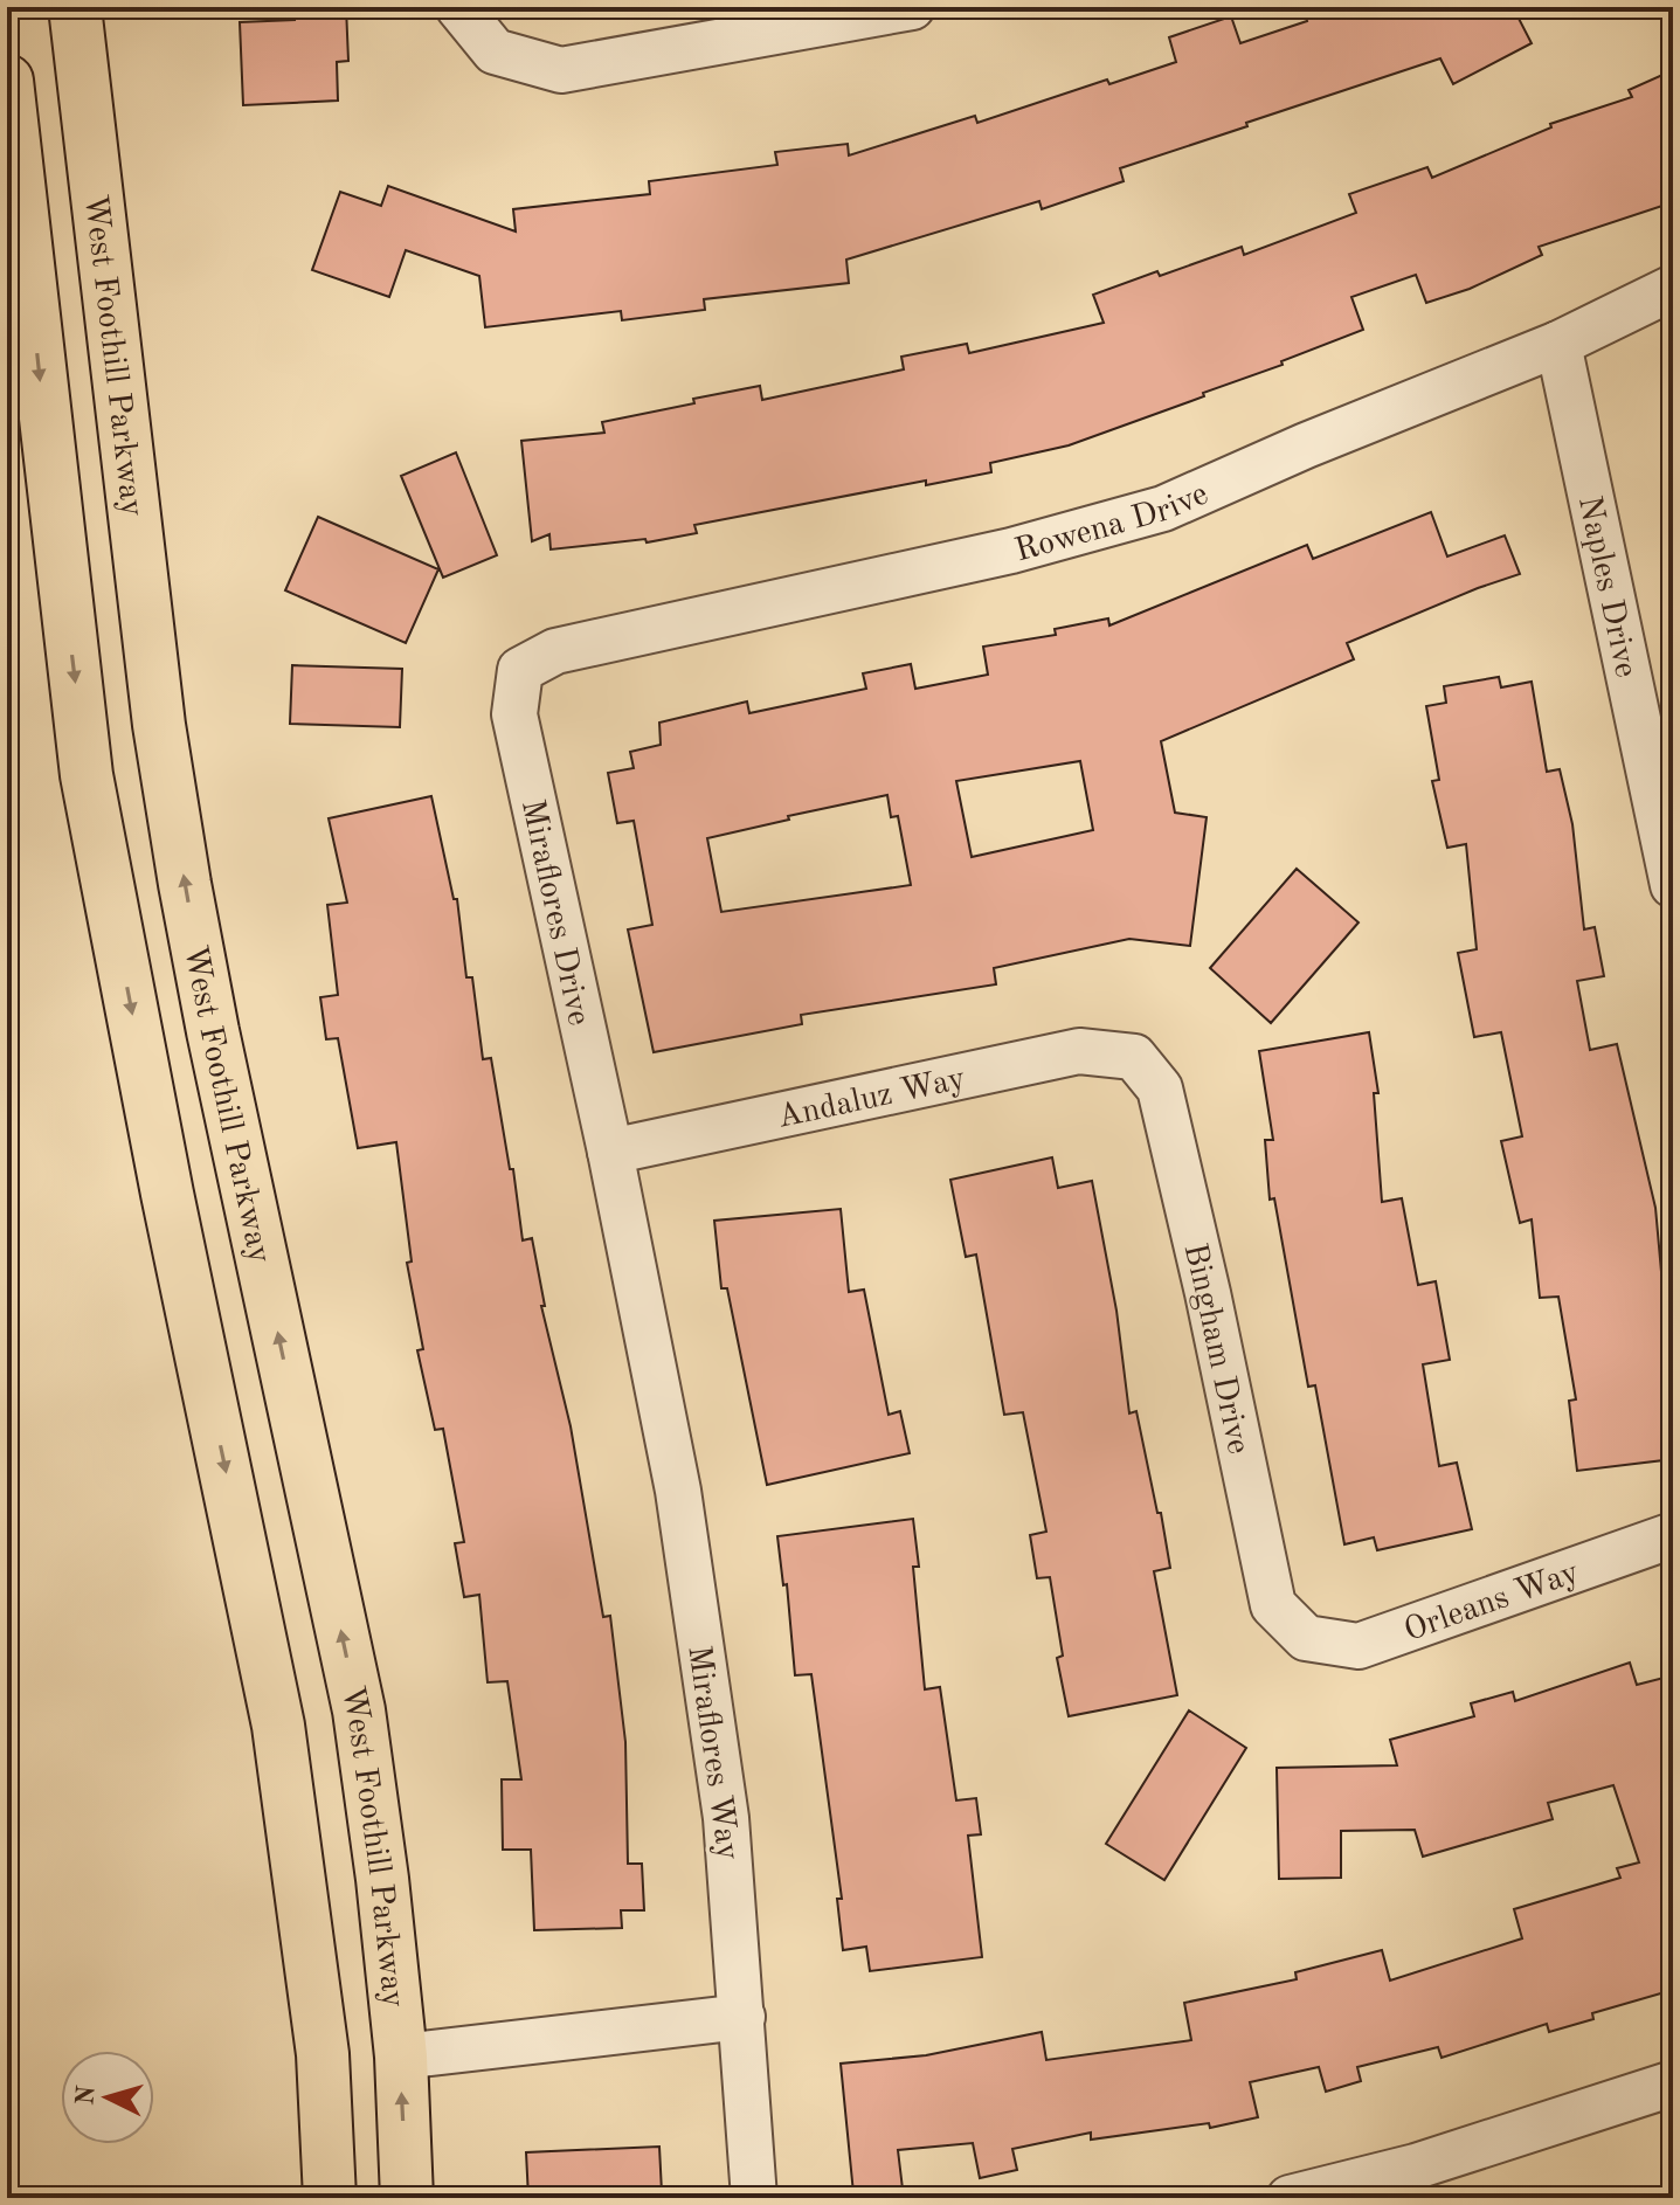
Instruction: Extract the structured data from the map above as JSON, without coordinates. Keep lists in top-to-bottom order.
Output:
{
  "streets": {
    "main road": ["West Foothill Parkway"],
    "street": [
      "Rowena Drive",
      "Naples Drive",
      "Miraflores Drive",
      "Andaluz Way",
      "Bingham Drive",
      "Orleans Way",
      "Miraflores Way"
    ]
  },
  "crossings": [
    ["Rowena Drive", "Naples Drive"],
    ["Rowena Drive", "Miraflores Drive"],
    ["Miraflores Drive", "Andaluz Way"],
    ["Miraflores Drive", "Miraflores Way"],
    ["Andaluz Way", "Bingham Drive"],
    ["Andaluz Way", "Miraflores Way"],
    ["Bingham Drive", "Orleans Way"]
  ],
  "north": "left"
}
